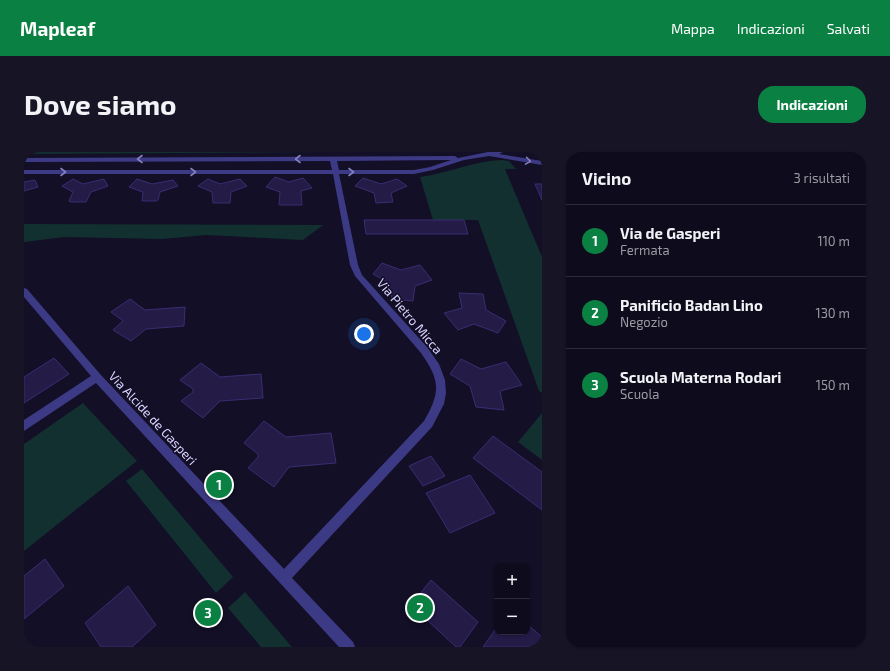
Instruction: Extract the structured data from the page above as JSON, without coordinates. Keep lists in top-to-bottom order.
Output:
{
  "streets": {
    "street": ["Via Pietro Micca", "Via Alcide de Gasperi"]
  },
  "crossings": [
    ["Via Pietro Micca", "Via Alcide de Gasperi"]
  ],
  "page": {
    "header": "Mapleaf",
    "nav": ["Mappa", "Indicazioni", "Salvati"],
    "buttons": "Indicazioni",
    "title": "Dove siamo",
    "heading": ["Vicino", "3 risultati"],
    "list": [
      {
        "mark": "1",
        "name": "Via de Gasperi",
        "note": "Fermata",
        "value": "110 m"
      },
      {
        "mark": "2",
        "name": "Panificio Badan Lino",
        "note": "Negozio",
        "value": "130 m"
      },
      {
        "mark": "3",
        "name": "Scuola Materna Rodari",
        "note": "Scuola",
        "value": "150 m"
      }
    ],
    "pins": ["1", "2", "3"],
    "map_buttons": ["+", "−"]
  }
}
